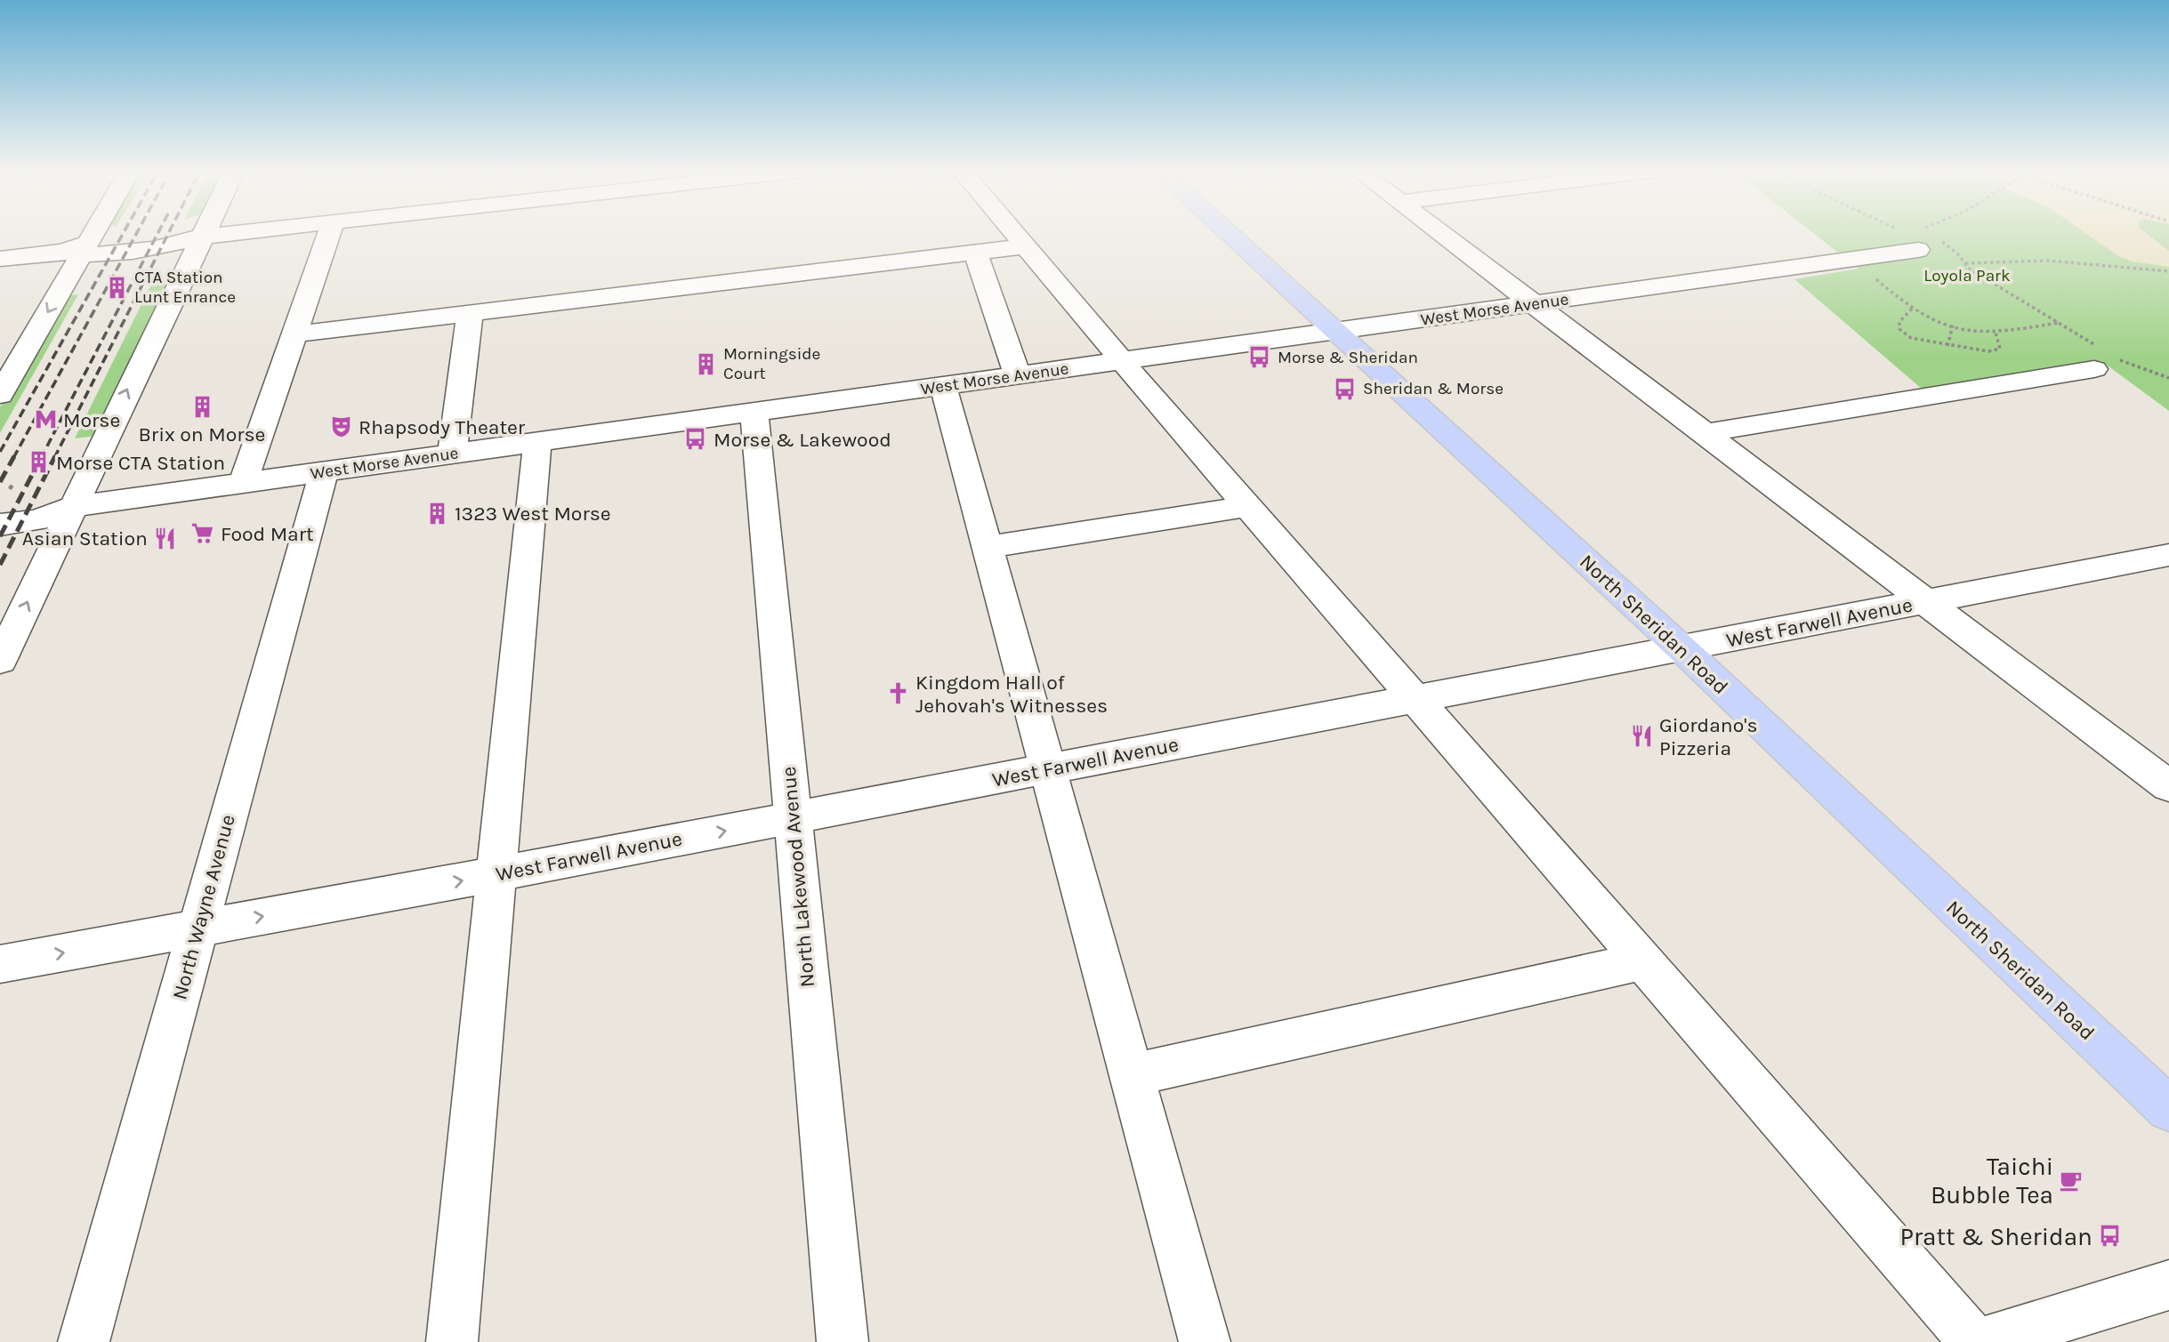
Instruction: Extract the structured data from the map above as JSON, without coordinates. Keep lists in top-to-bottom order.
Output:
{
  "streets": {
    "main road": ["North Sheridan Road"],
    "street": [
      "West Morse Avenue",
      "West Farwell Avenue",
      "North Lakewood Avenue",
      "North Wayne Avenue"
    ]
  },
  "crossings": [
    ["West Morse Avenue", "North Sheridan Road"],
    ["West Morse Avenue", "North Lakewood Avenue"],
    ["West Morse Avenue", "North Wayne Avenue"],
    ["West Farwell Avenue", "North Sheridan Road"],
    ["West Farwell Avenue", "North Lakewood Avenue"],
    ["West Farwell Avenue", "North Wayne Avenue"]
  ],
  "one_way": ["West Farwell Avenue"],
  "parks": ["Loyola Park"],
  "places": {
    "building": [
      "CTA Station Lunt Enrance",
      "Morningside Court",
      "Brix on Morse",
      "Morse CTA Station",
      "1323 West Morse"
    ],
    "bus stop": [
      "Morse & Sheridan",
      "Sheridan & Morse",
      "Morse & Lakewood",
      "Pratt & Sheridan"
    ],
    "metro station": ["Morse"],
    "theatre": ["Rhapsody Theater"],
    "supermarket": ["Food Mart"],
    "restaurant": ["Asian Station", "Giordano's Pizzeria"],
    "church": ["Kingdom Hall of Jehovah's Witnesses"],
    "cafe": ["Taichi Bubble Tea"]
  }
}
